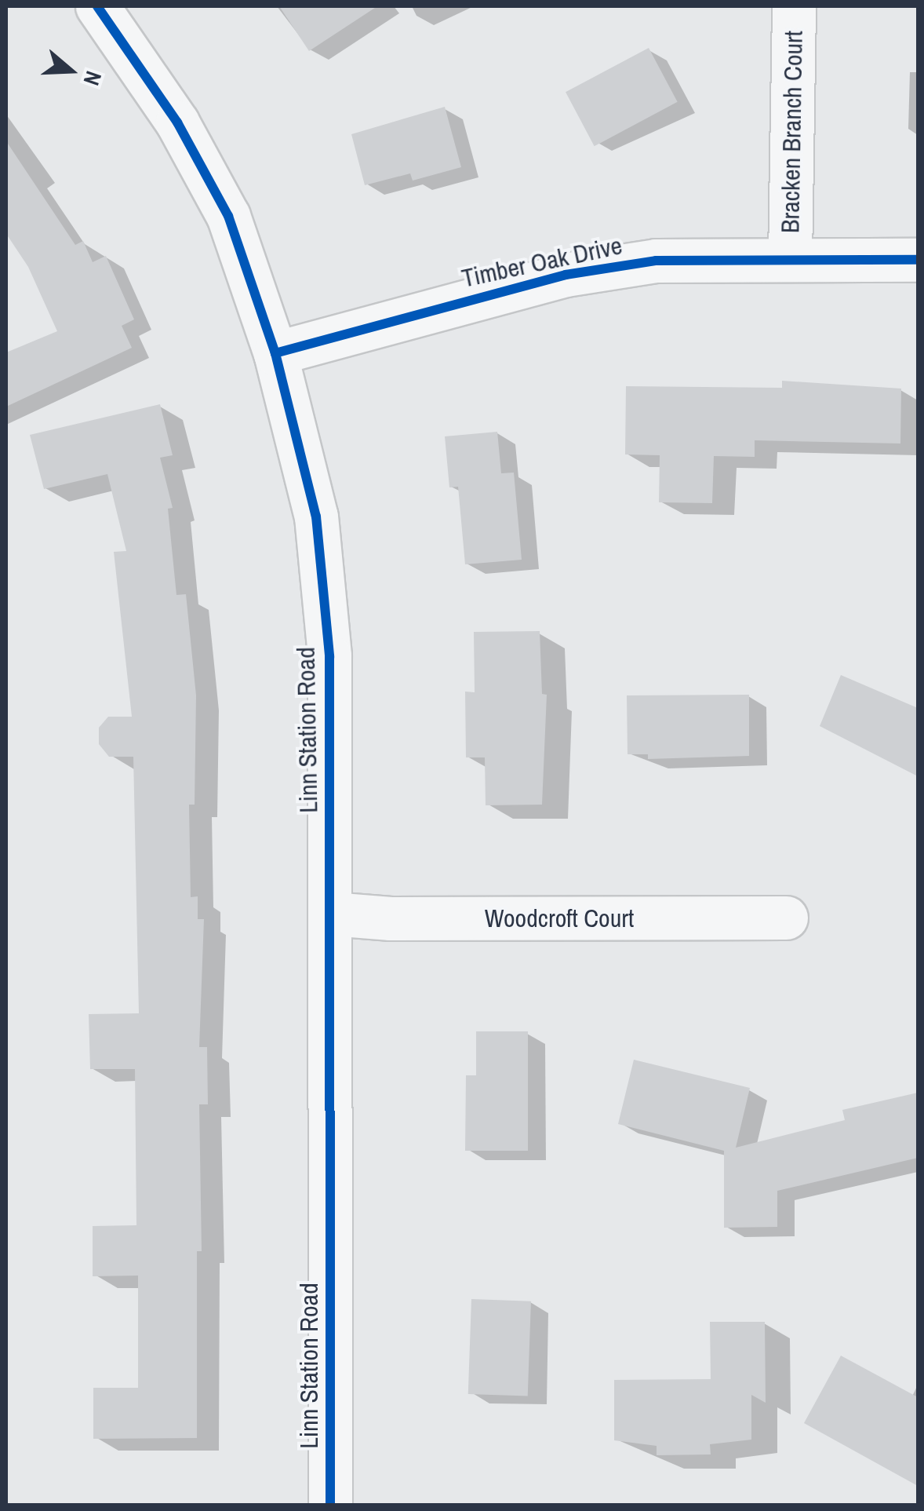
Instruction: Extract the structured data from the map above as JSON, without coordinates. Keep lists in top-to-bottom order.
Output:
{
  "streets": {
    "street": [
      "Bracken Branch Court",
      "Timber Oak Drive",
      "Linn Station Road",
      "Woodcroft Court"
    ]
  },
  "crossings": [
    ["Bracken Branch Court", "Timber Oak Drive"],
    ["Timber Oak Drive", "Linn Station Road"],
    ["Linn Station Road", "Woodcroft Court"]
  ],
  "north": "right"
}
